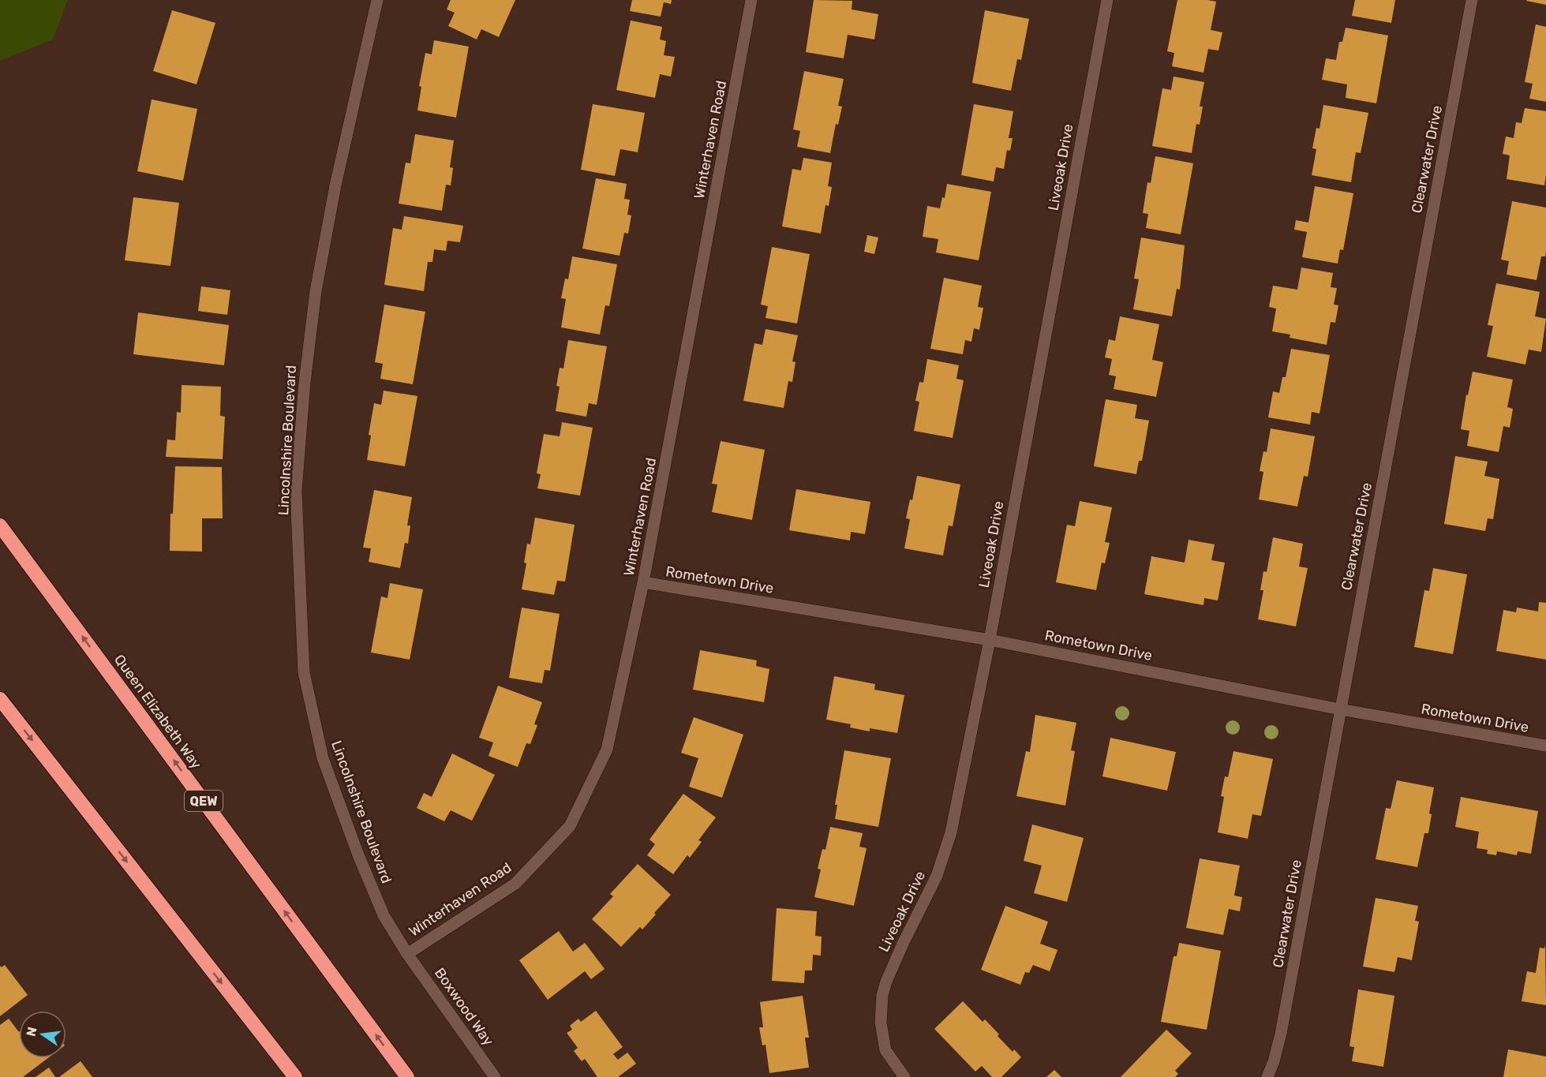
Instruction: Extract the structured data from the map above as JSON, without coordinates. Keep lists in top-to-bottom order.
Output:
{
  "streets": {
    "highway": ["Queen Elizabeth Way", "QEW"],
    "street": [
      "Winterhaven Road",
      "Clearwater Drive",
      "Liveoak Drive",
      "Lincolnshire Boulevard",
      "Rometown Drive",
      "Boxwood Way"
    ]
  },
  "crossings": [
    ["Winterhaven Road", "Lincolnshire Boulevard"],
    ["Winterhaven Road", "Rometown Drive"],
    ["Winterhaven Road", "Boxwood Way"],
    ["Clearwater Drive", "Rometown Drive"],
    ["Liveoak Drive", "Rometown Drive"],
    ["Lincolnshire Boulevard", "Boxwood Way"]
  ],
  "north": "left"
}
